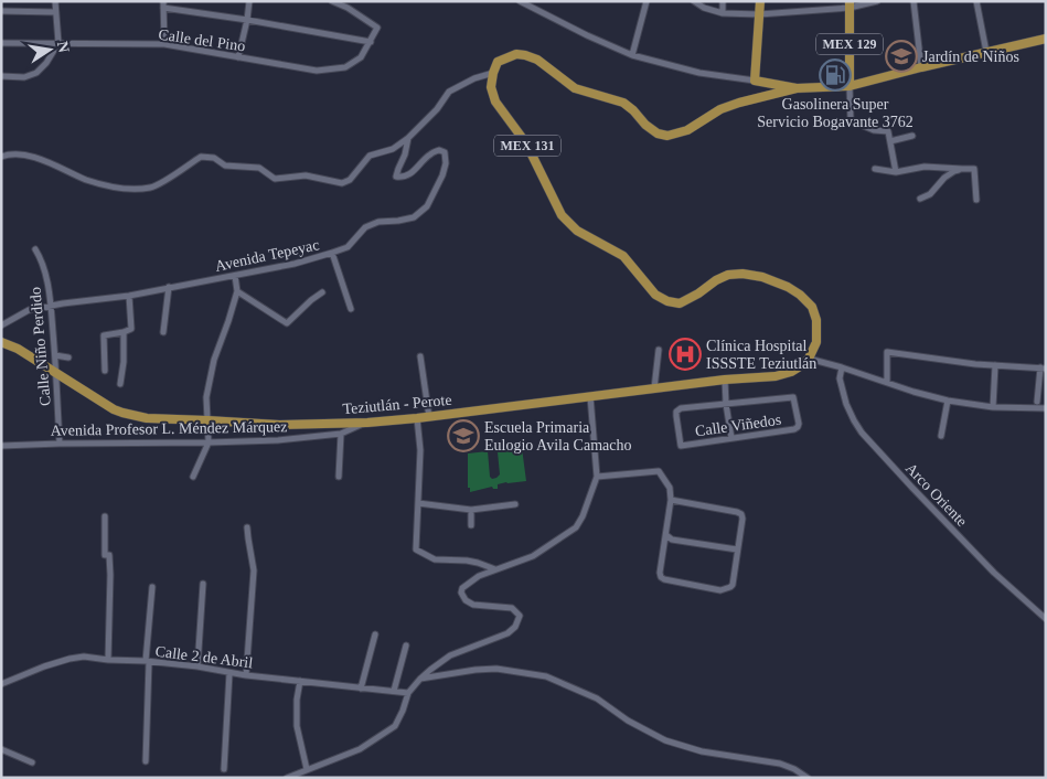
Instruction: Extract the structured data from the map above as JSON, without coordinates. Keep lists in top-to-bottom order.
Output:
{
  "streets": {
    "main road": ["MEX 129", "MEX 131", "Teziutlán - Perote"],
    "street": [
      "Calle del Pino",
      "Avenida Tepeyac",
      "Calle Niño Perdido",
      "Calle Viñedos",
      "Avenida Profesor L. Méndez Márquez",
      "Arco Oriente",
      "Calle 2 de Abril"
    ]
  },
  "crossings": [
    ["MEX 131", "Avenida Tepeyac"],
    ["MEX 131", "Teziutlán - Perote"],
    ["Avenida Tepeyac", "Calle Niño Perdido"],
    ["Calle Niño Perdido", "Teziutlán - Perote"],
    ["Calle Niño Perdido", "Avenida Profesor L. Méndez Márquez"],
    ["Teziutlán - Perote", "Avenida Profesor L. Méndez Márquez"]
  ],
  "places": {
    "school or university": ["Jardín de Niños", "Escuela Primaria Eulogio Avila Camacho"],
    "fuel station": ["Gasolinera Super Servicio Bogavante 3762"],
    "hospital": ["Clínica Hospital ISSSTE Teziutlán"]
  },
  "north": "right"
}
